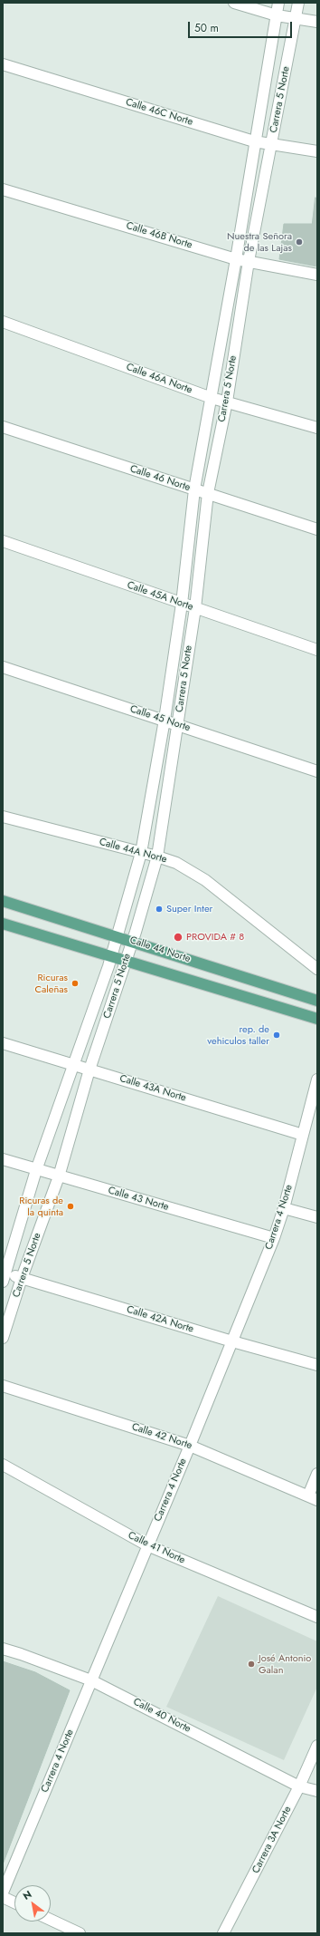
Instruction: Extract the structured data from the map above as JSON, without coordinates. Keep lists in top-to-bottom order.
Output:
{
  "streets": {
    "main road": ["Calle 44 Norte"],
    "street": [
      "Carrera 5 Norte",
      "Calle 46C Norte",
      "Calle 46B Norte",
      "Calle 46A Norte",
      "Calle 46 Norte",
      "Calle 45A Norte",
      "Calle 45 Norte",
      "Calle 44A Norte",
      "Calle 43A Norte",
      "Calle 43 Norte",
      "Carrera 4 Norte",
      "Calle 42A Norte",
      "Calle 42 Norte",
      "Calle 41 Norte",
      "Calle 40 Norte",
      "Carrera 3A Norte"
    ]
  },
  "crossings": [
    ["Carrera 5 Norte", "Calle 46C Norte"],
    ["Carrera 5 Norte", "Calle 46B Norte"],
    ["Carrera 5 Norte", "Calle 46A Norte"],
    ["Carrera 5 Norte", "Calle 46 Norte"],
    ["Carrera 5 Norte", "Calle 45A Norte"],
    ["Carrera 5 Norte", "Calle 45 Norte"],
    ["Carrera 5 Norte", "Calle 44A Norte"],
    ["Carrera 5 Norte", "Calle 44 Norte"],
    ["Carrera 5 Norte", "Calle 43A Norte"],
    ["Carrera 5 Norte", "Calle 43 Norte"],
    ["Carrera 5 Norte", "Calle 42A Norte"],
    ["Calle 43A Norte", "Carrera 4 Norte"],
    ["Calle 43 Norte", "Carrera 4 Norte"],
    ["Carrera 4 Norte", "Calle 42A Norte"],
    ["Carrera 4 Norte", "Calle 42 Norte"],
    ["Carrera 4 Norte", "Calle 41 Norte"],
    ["Carrera 4 Norte", "Calle 40 Norte"],
    ["Calle 40 Norte", "Carrera 3A Norte"]
  ],
  "places": [
    "Nuestra Señora de las Lajas",
    "Super Inter",
    "PROVIDA # 8",
    "Ricuras Caleñas",
    "rep. de vehiculos taller",
    "Ricuras de la quinta",
    "José Antonio Galan"
  ],
  "scale_bar": "50 m",
  "north": "top left"
}
